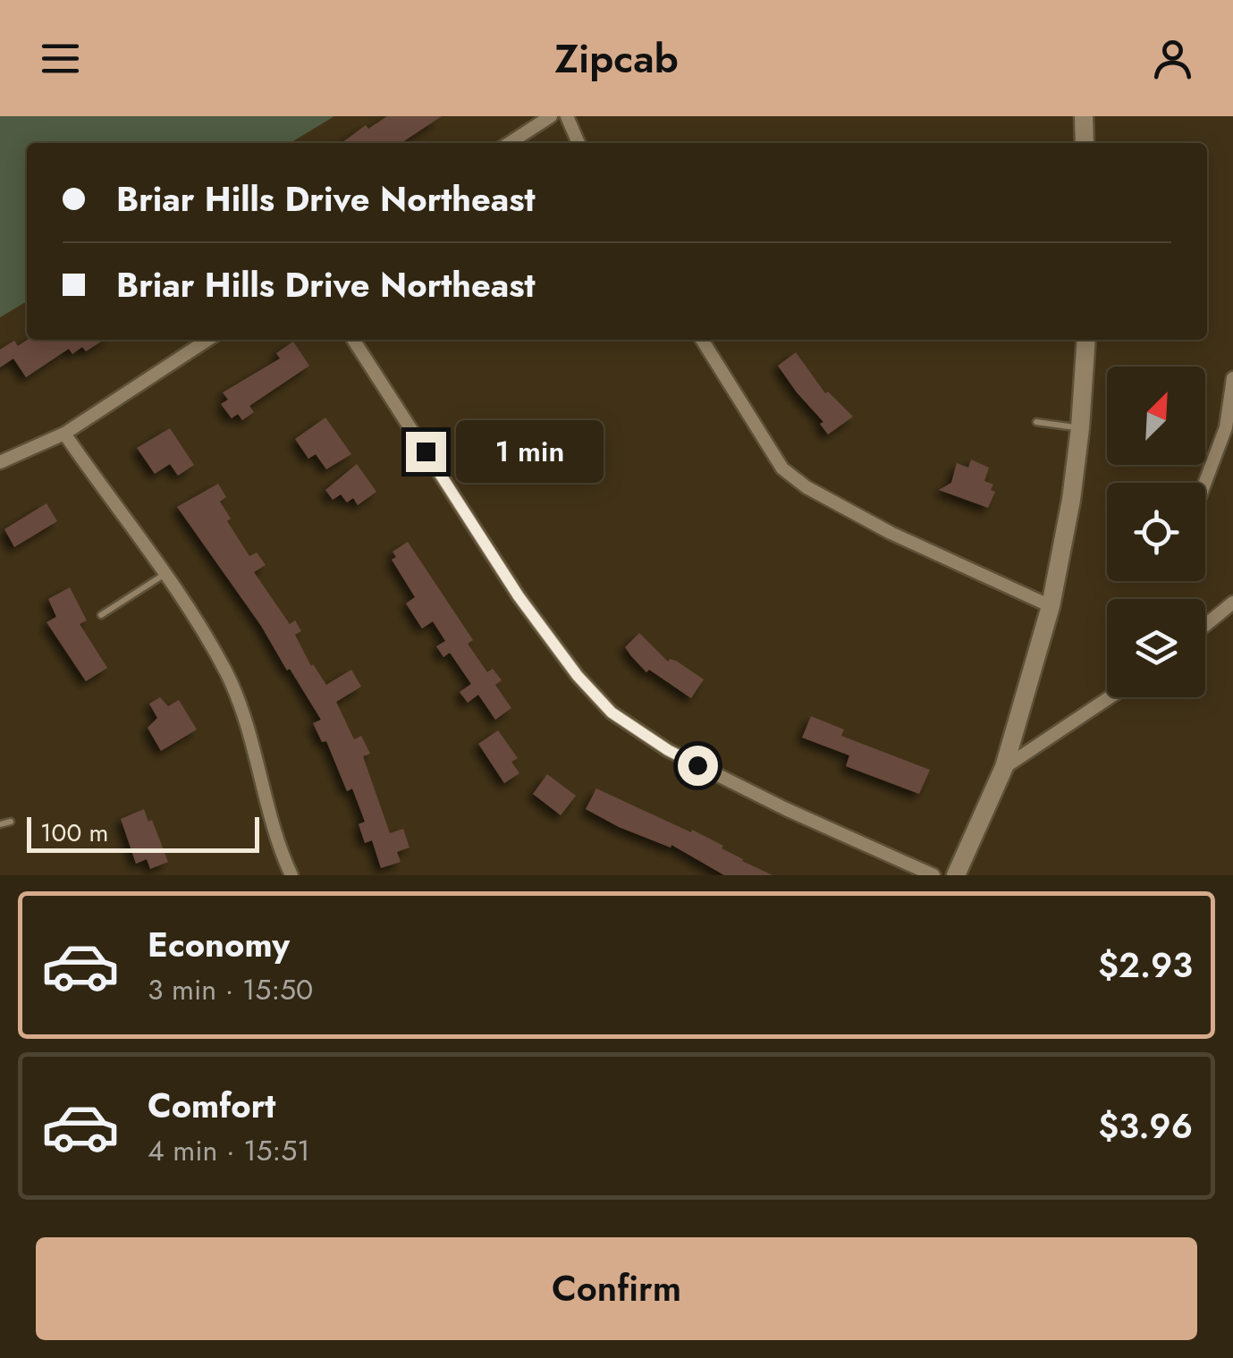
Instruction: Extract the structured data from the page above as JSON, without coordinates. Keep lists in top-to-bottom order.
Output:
{
  "scale_bar": "100 m",
  "north": "top right",
  "page": {
    "header": "Zipcab",
    "banner": ["Briar Hills Drive Northeast", "Briar Hills Drive Northeast"],
    "bubble": "1 min",
    "scale": "100 m",
    "list": [
      {
        "name": "Economy",
        "note": "3 min · 15:50",
        "value": "$2.93"
      },
      {
        "name": "Comfort",
        "note": "4 min · 15:51",
        "value": "$3.96"
      }
    ],
    "buttons": "Confirm"
  }
}
